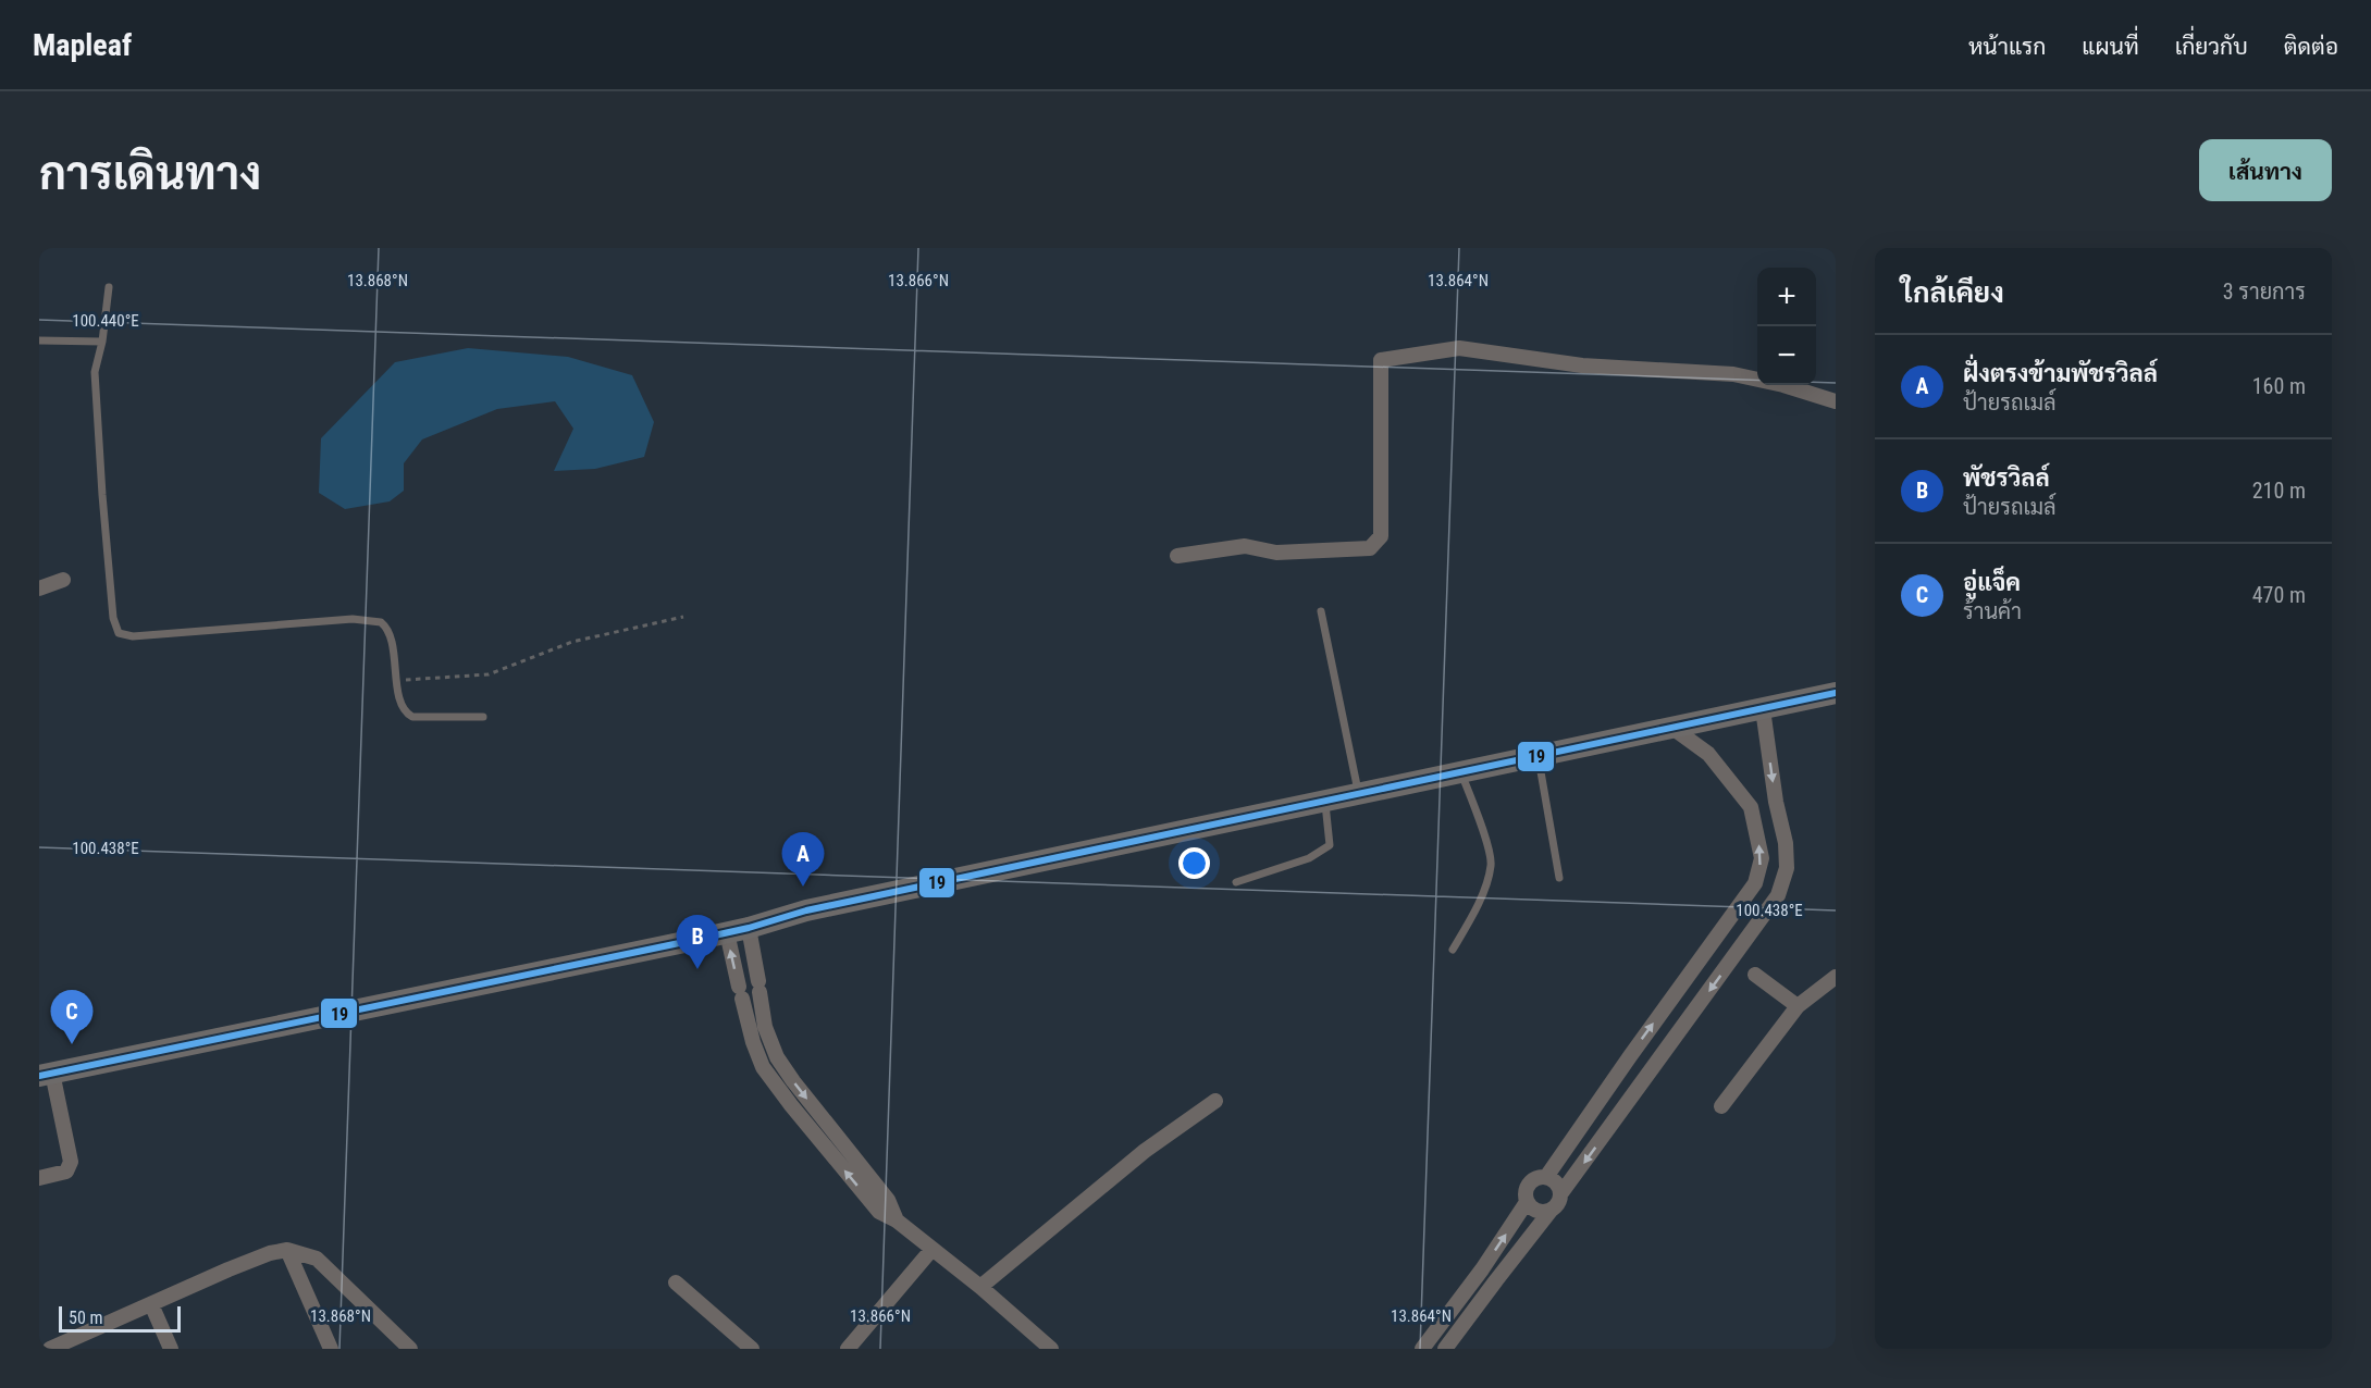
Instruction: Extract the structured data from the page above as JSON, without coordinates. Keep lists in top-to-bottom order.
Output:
{
  "lines": ["transit line 19"],
  "scale_bar": "50 m",
  "page": {
    "header": "Mapleaf",
    "nav": [
      "หน้าแรก",
      "แผนที่",
      "เกี่ยวกับ",
      "ติดต่อ"
    ],
    "buttons": "เส้นทาง",
    "title": "การเดินทาง",
    "heading": ["ใกล้เคียง", "3 รายการ"],
    "map_buttons": ["+", "−"],
    "list": [
      {
        "mark": "A",
        "name": "ฝั่งตรงข้ามพัชรวิลล์",
        "note": "ป้ายรถเมล์",
        "value": "160 m"
      },
      {
        "mark": "B",
        "name": "พัชรวิลล์",
        "note": "ป้ายรถเมล์",
        "value": "210 m"
      },
      {
        "mark": "C",
        "name": "อู่แจ็ค",
        "note": "ร้านค้า",
        "value": "470 m"
      }
    ],
    "pins": ["A", "B", "C"],
    "scale": "50 m"
  },
  "coordinates": [
    "13.868°N",
    "13.866°N",
    "13.864°N",
    "100.440°E",
    "100.438°E"
  ]
}
